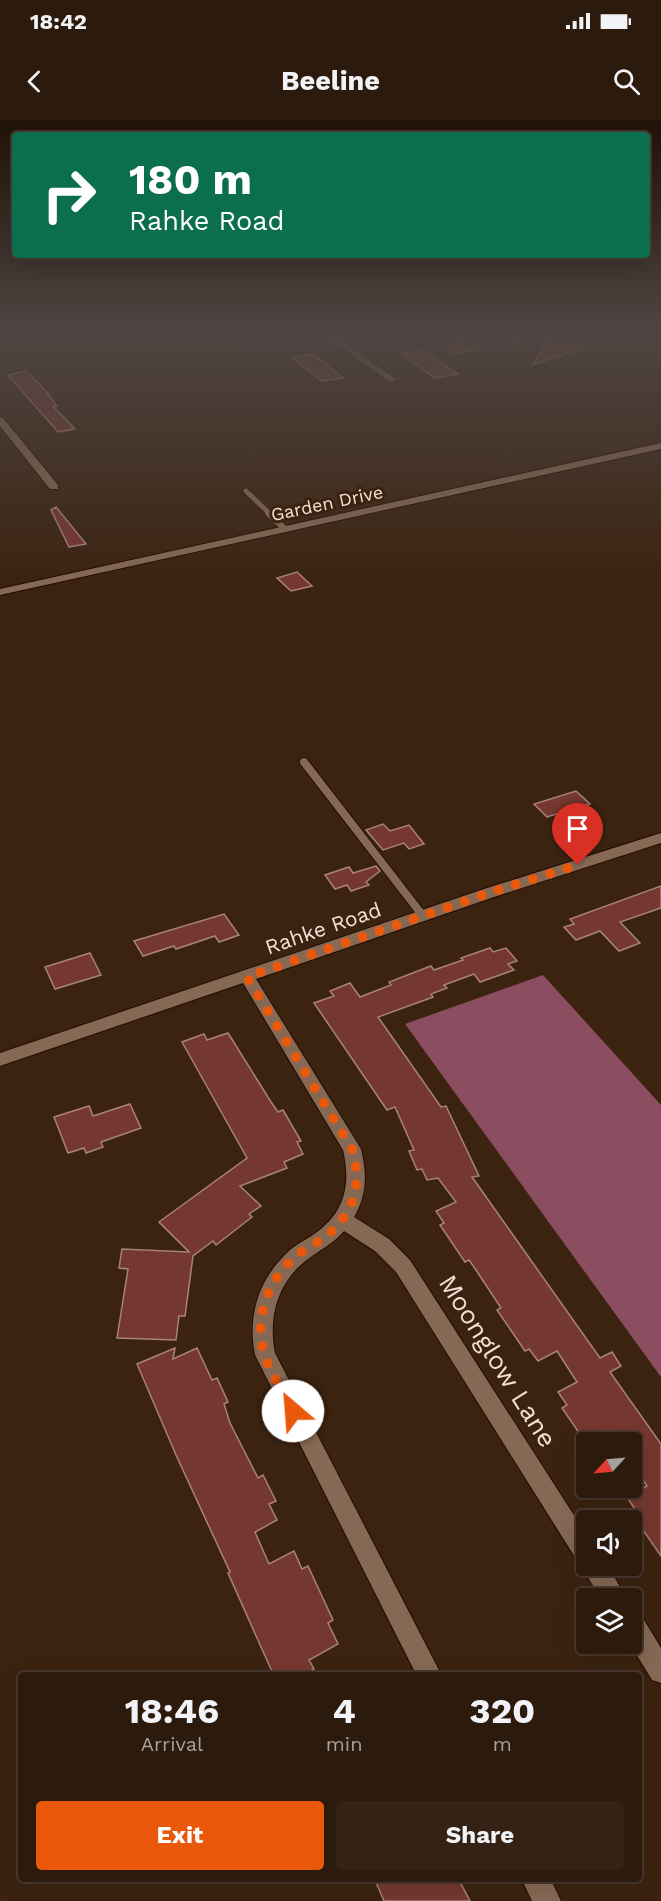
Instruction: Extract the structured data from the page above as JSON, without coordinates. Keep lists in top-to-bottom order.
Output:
{
  "streets": {
    "street": ["Garden Drive", "Rahke Road", "Moonglow Lane"]
  },
  "north": "bottom left",
  "page": {
    "status": "18:42",
    "header": "Beeline",
    "turn": ["180 m", "Rahke Road"],
    "eta": [
      "18:46",
      "Arrival",
      "4",
      "min",
      "320",
      "m"
    ],
    "buttons": ["Exit", "Share"]
  }
}
